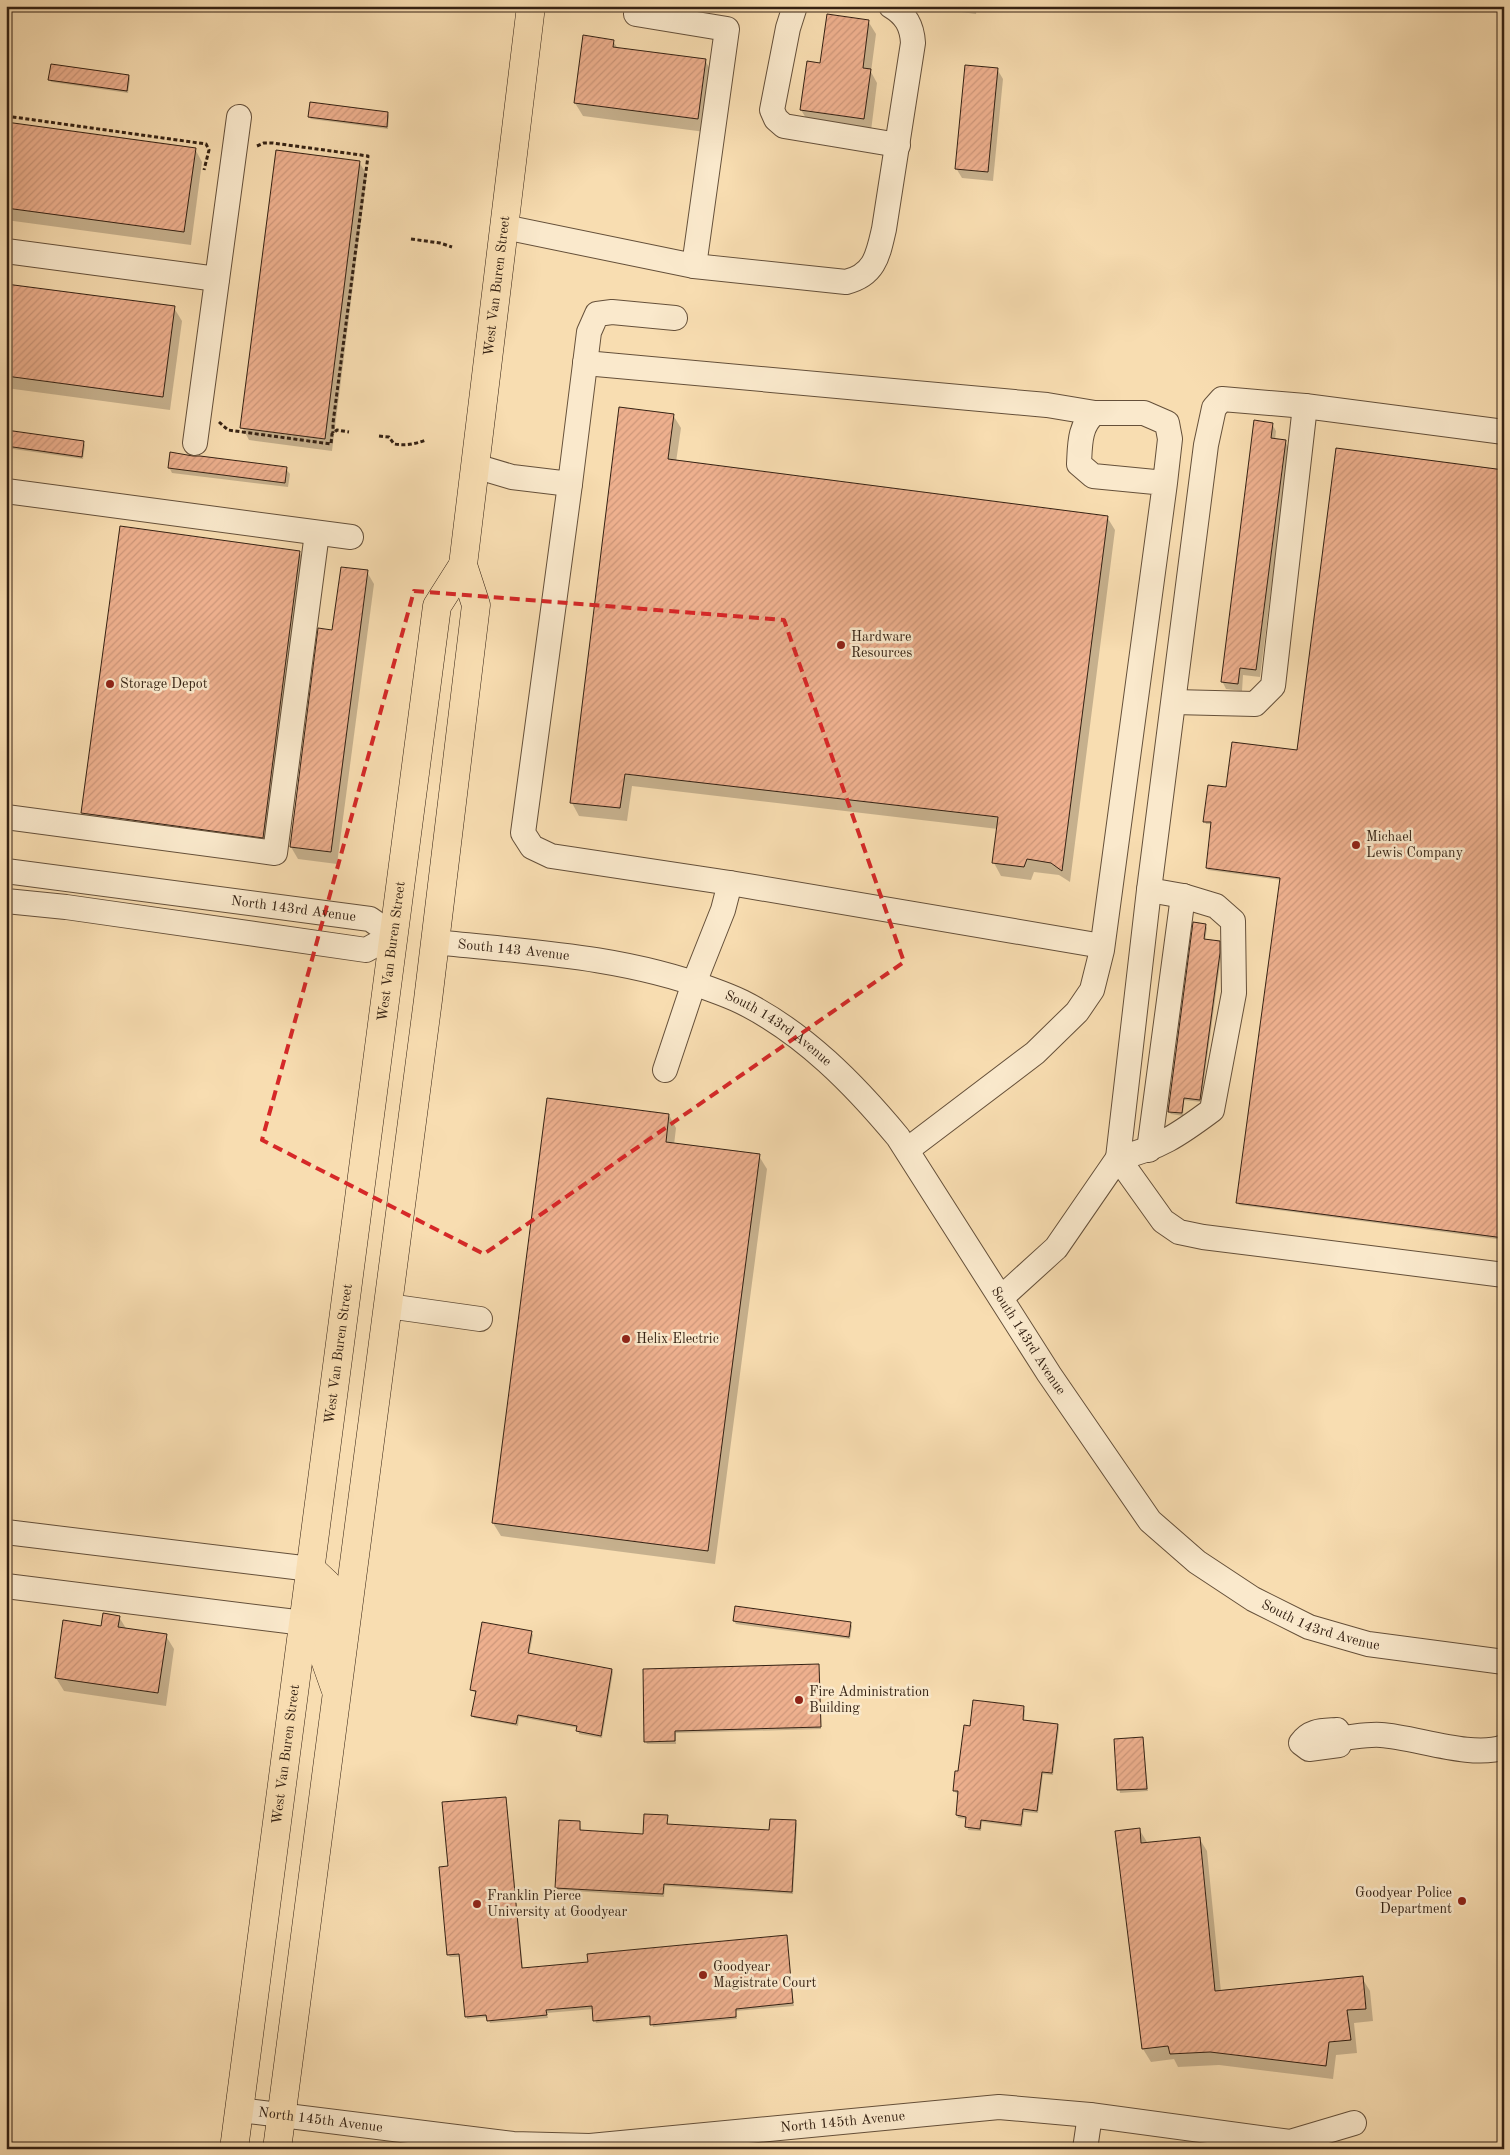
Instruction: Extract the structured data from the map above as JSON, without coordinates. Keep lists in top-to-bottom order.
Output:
{
  "streets": {
    "main road": ["West Van Buren Street"],
    "street": [
      "North 143rd Avenue",
      "South 143 Avenue",
      "South 143rd Avenue",
      "North 145th Avenue"
    ]
  },
  "crossings": [
    ["West Van Buren Street", "North 143rd Avenue"],
    ["West Van Buren Street", "South 143 Avenue"],
    ["West Van Buren Street", "North 145th Avenue"],
    ["South 143 Avenue", "South 143rd Avenue"]
  ],
  "places": [
    "Hardware Resources",
    "Storage Depot",
    "Michael Lewis Company",
    "Helix Electric",
    "Fire Administration Building",
    "Goodyear Police Department",
    "Franklin Pierce University at Goodyear",
    "Goodyear Magistrate Court"
  ]
}
